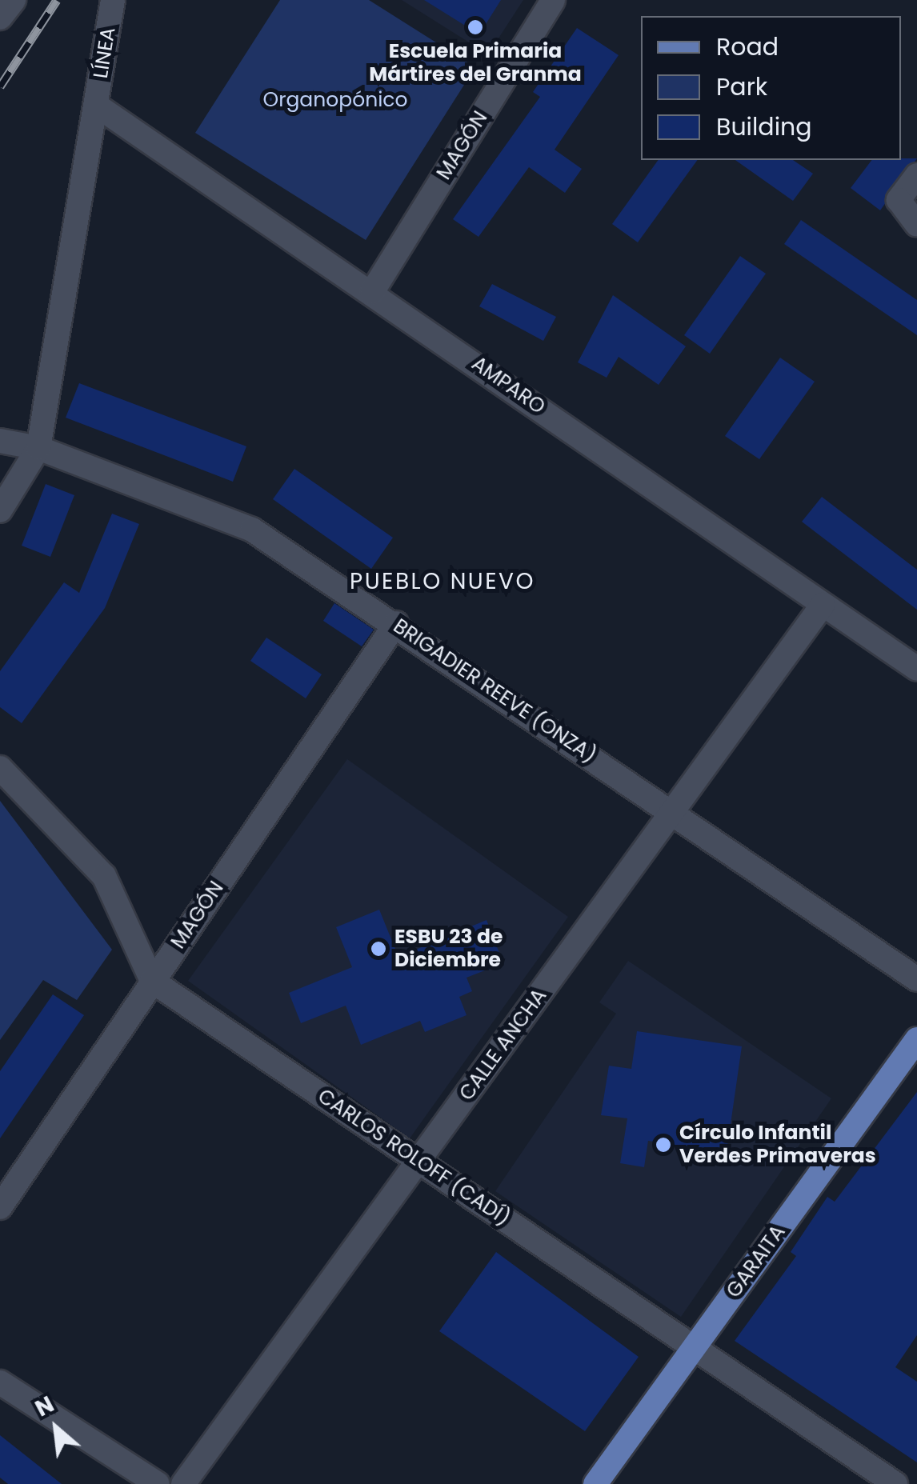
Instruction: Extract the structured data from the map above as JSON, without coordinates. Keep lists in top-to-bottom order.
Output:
{
  "streets": {
    "main road": ["GARAITA"],
    "street": [
      "LÍNEA",
      "MAGÓN",
      "AMPARO",
      "BRIGADIER REEVE (ONZA)",
      "CALLE ANCHA",
      "CARLOS ROLOFF (CADÍ)"
    ]
  },
  "crossings": [
    ["LÍNEA", "AMPARO"],
    ["LÍNEA", "BRIGADIER REEVE (ONZA)"],
    ["MAGÓN", "AMPARO"],
    ["MAGÓN", "BRIGADIER REEVE (ONZA)"],
    ["MAGÓN", "CARLOS ROLOFF (CADÍ)"],
    ["AMPARO", "CALLE ANCHA"],
    ["BRIGADIER REEVE (ONZA)", "CALLE ANCHA"],
    ["CALLE ANCHA", "CARLOS ROLOFF (CADÍ)"],
    ["CARLOS ROLOFF (CADÍ)", "GARAITA"]
  ],
  "districts": ["PUEBLO NUEVO"],
  "parks": ["Organopónico"],
  "places": ["Escuela Primaria Mártires del Granma", "ESBU 23 de Diciembre", "Círculo Infantil Verdes Primaveras"],
  "legend": ["Road", "Park", "Building"],
  "north": "top left"
}
